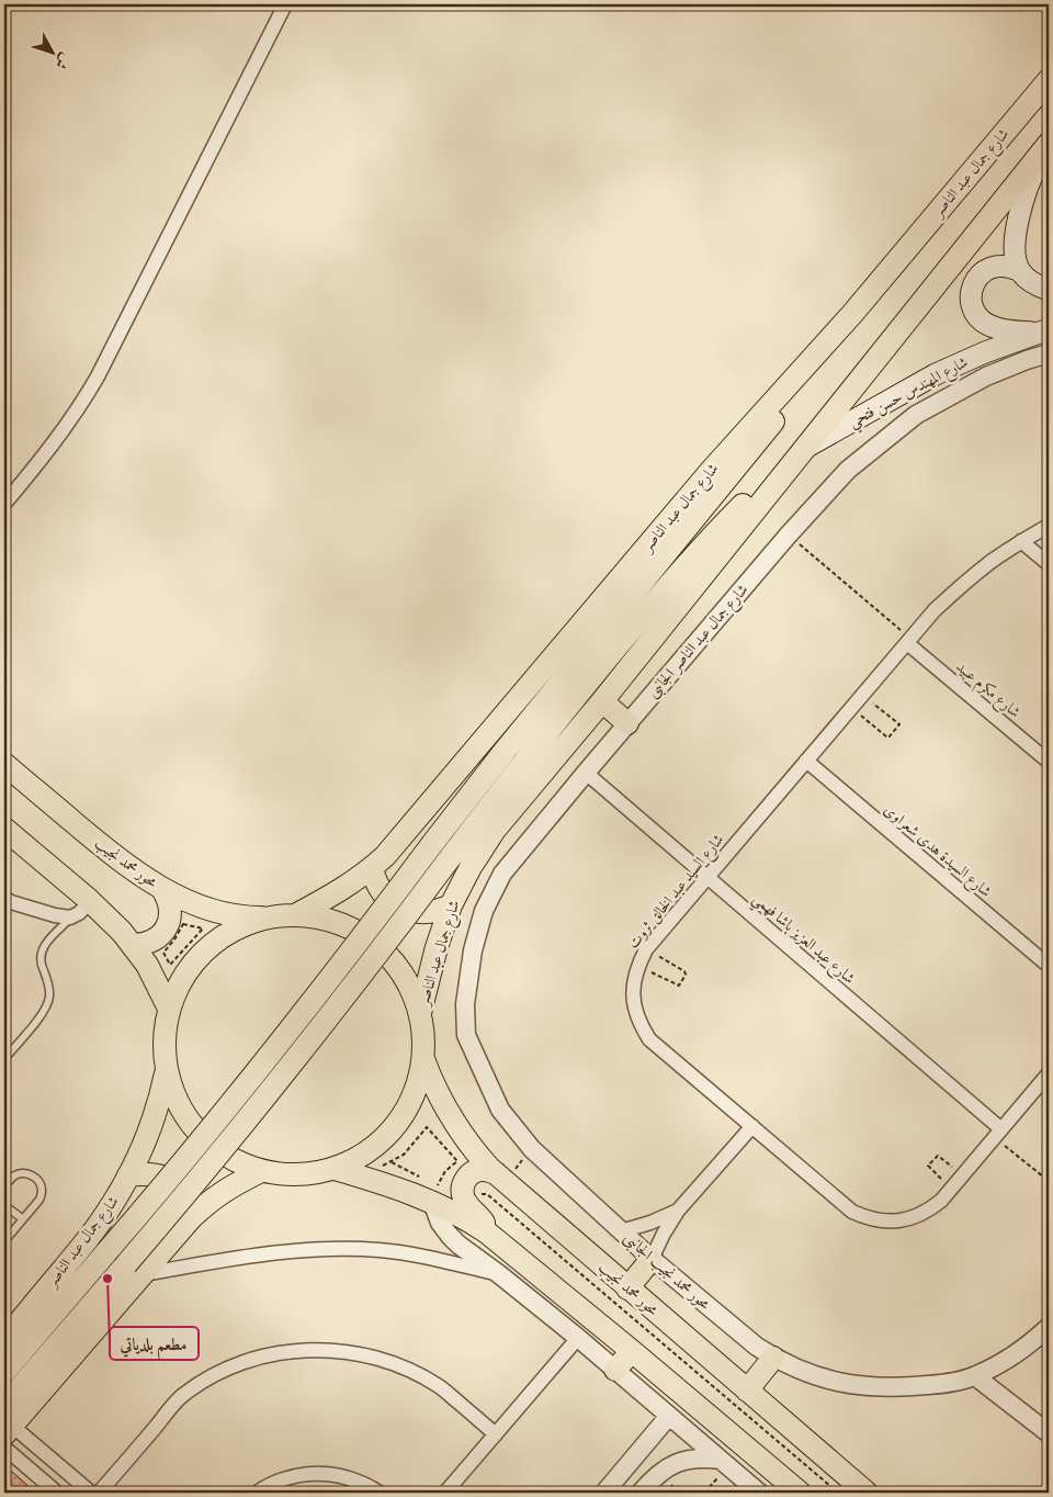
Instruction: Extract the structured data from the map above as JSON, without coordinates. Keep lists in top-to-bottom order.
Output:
{
  "streets": {
    "main road": ["شارع جمال عبد الناصر", "شارع المهندس حسن فتحي", "محور محمد نجيب"],
    "street": [
      "شارع جمال عبد الناصر الجانبى",
      "شارع مكرم عبيد",
      "شارع السيدة هدى شعراوى",
      "شارع السيد عبد الخالق ثروت",
      "شارع عبد العزيز باشا فهمي",
      "محور محمد نجيب الجانبى"
    ]
  },
  "crossings": [
    ["شارع جمال عبد الناصر", "شارع المهندس حسن فتحي"],
    ["شارع جمال عبد الناصر الجانبى", "شارع عبد العزيز باشا فهمي"],
    ["شارع جمال عبد الناصر الجانبى", "محور محمد نجيب الجانبى"],
    ["شارع مكرم عبيد", "شارع السيد عبد الخالق ثروت"],
    ["شارع السيدة هدى شعراوى", "شارع السيد عبد الخالق ثروت"],
    ["شارع السيد عبد الخالق ثروت", "شارع عبد العزيز باشا فهمي"]
  ],
  "places": ["مطعم بلدياتي"],
  "north": "bottom right"
}
